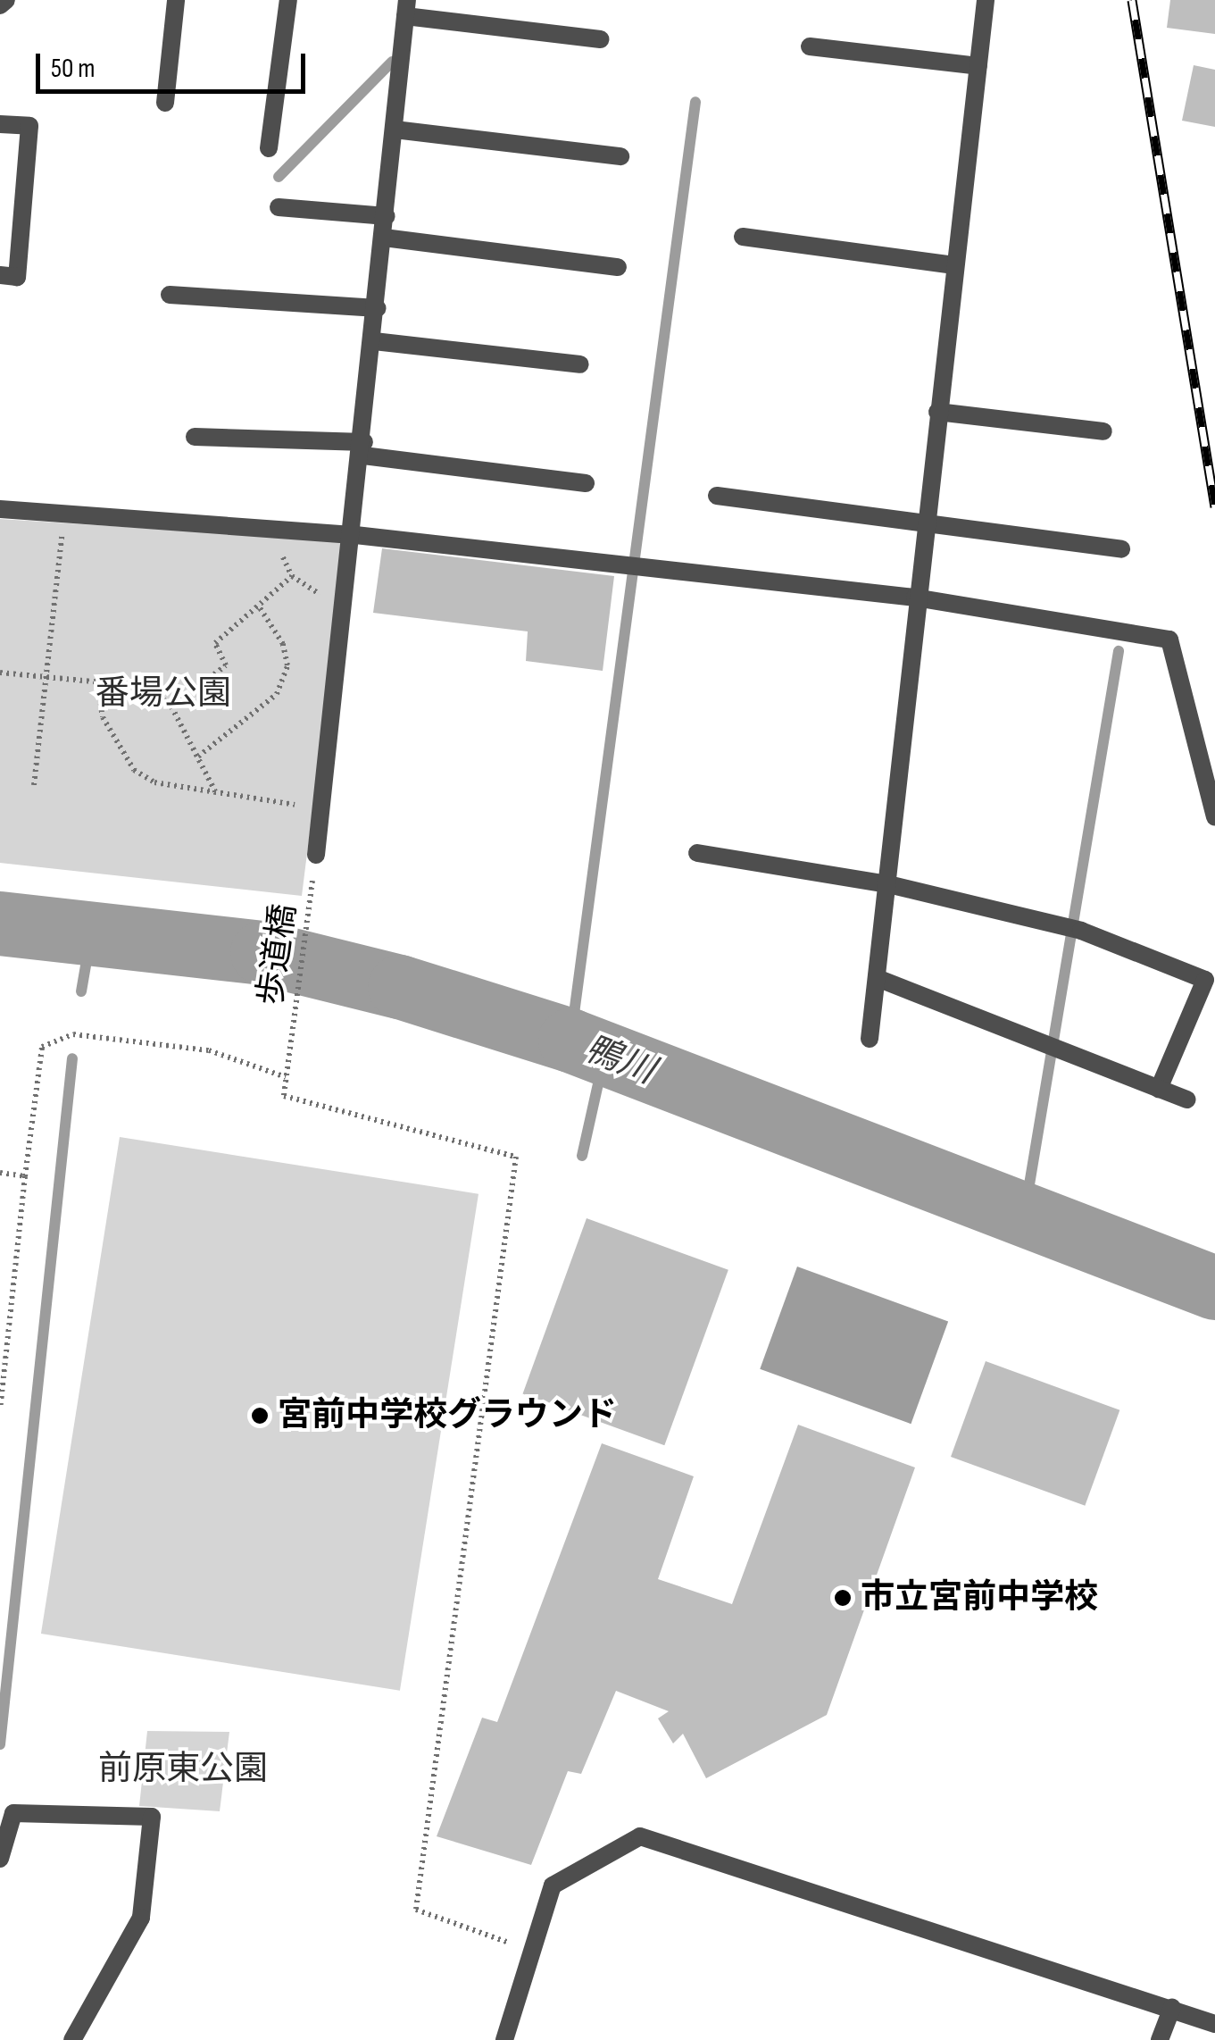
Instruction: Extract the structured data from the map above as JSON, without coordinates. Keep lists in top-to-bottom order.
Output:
{
  "streets": {
    "path": ["歩道橋"]
  },
  "water": ["鴨川"],
  "parks": ["番場公園", "前原東公園"],
  "places": ["宮前中学校グラウンド", "市立宮前中学校"],
  "scale_bar": "50 m"
}
